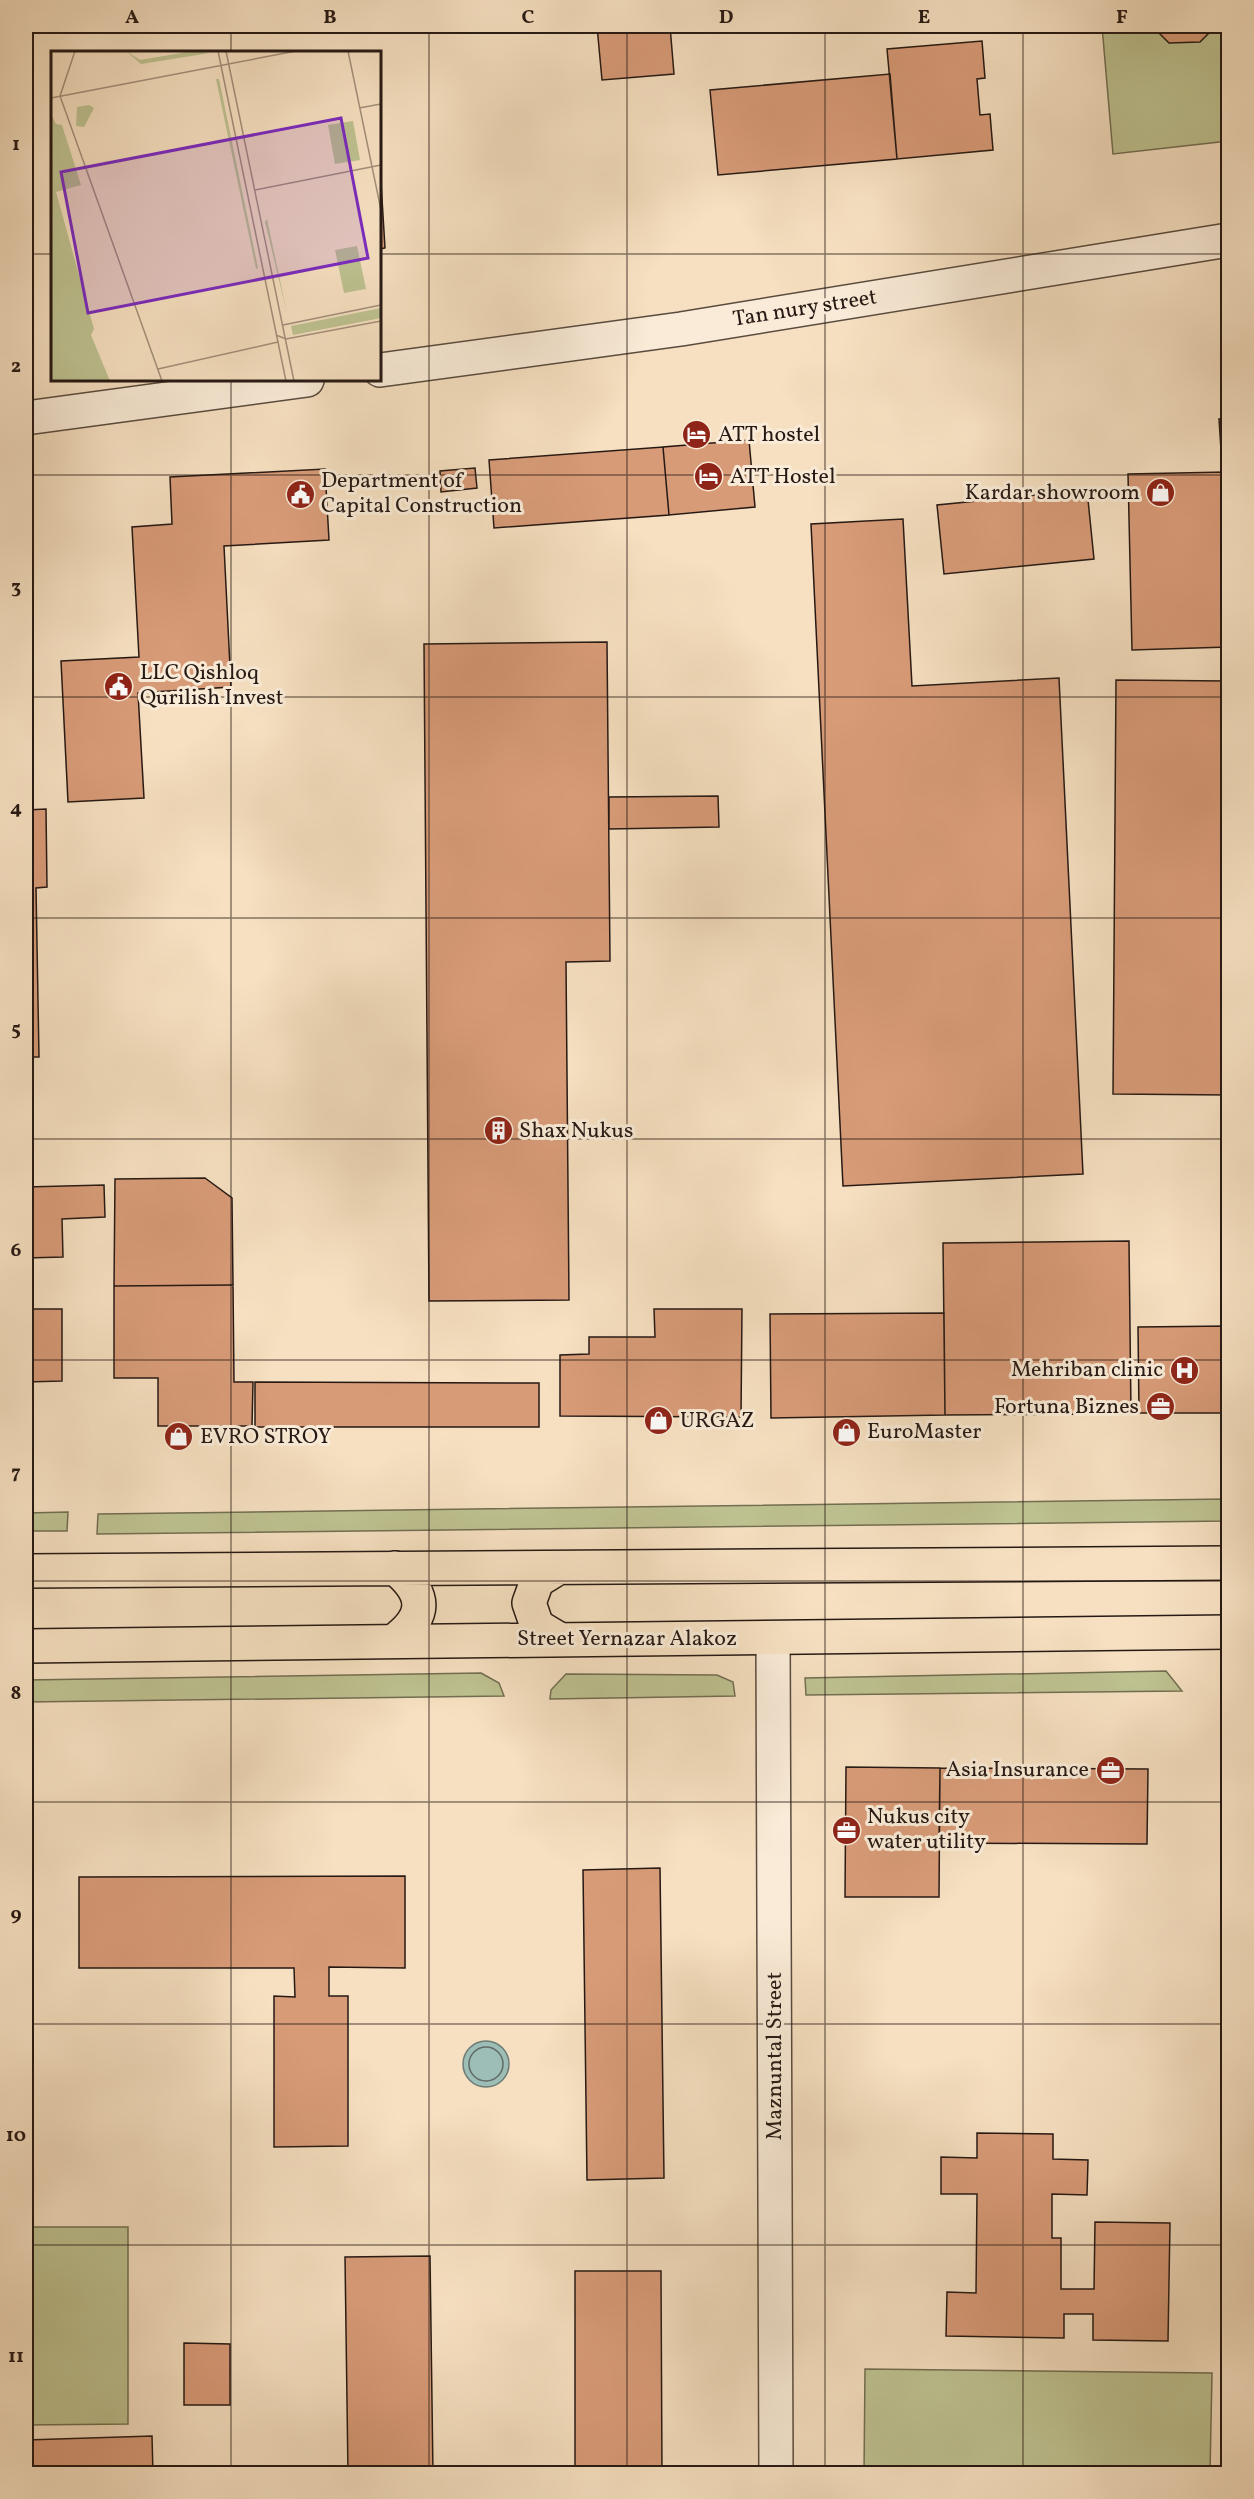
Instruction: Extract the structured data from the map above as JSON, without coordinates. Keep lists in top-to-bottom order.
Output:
{
  "streets": {
    "main road": ["Street Yernazar Alakoz"],
    "street": ["Tan nury street", "Maznuntal Street"]
  },
  "crossings": [
    ["Street Yernazar Alakoz", "Maznuntal Street"]
  ],
  "places": {
    "hotel": ["ATT hostel", "ATT Hostel"],
    "shop": [
      "Kardar showroom",
      "URGAZ",
      "EuroMaster",
      "EVRO STROY"
    ],
    "public building": ["Department of Capital Construction", "LLC Qishloq Qurilish Invest"],
    "building": ["Shax Nukus"],
    "hospital": ["Mehriban clinic"],
    "office": ["Fortuna Biznes", "Asia Insurance", "Nukus city water utility"]
  },
  "grid": {
    "columns": [
      "A",
      "B",
      "C",
      "D",
      "E",
      "F"
    ],
    "rows": [
      "1",
      "2",
      "3",
      "4",
      "5",
      "6",
      "7",
      "8",
      "9",
      "10",
      "11"
    ]
  }
}
